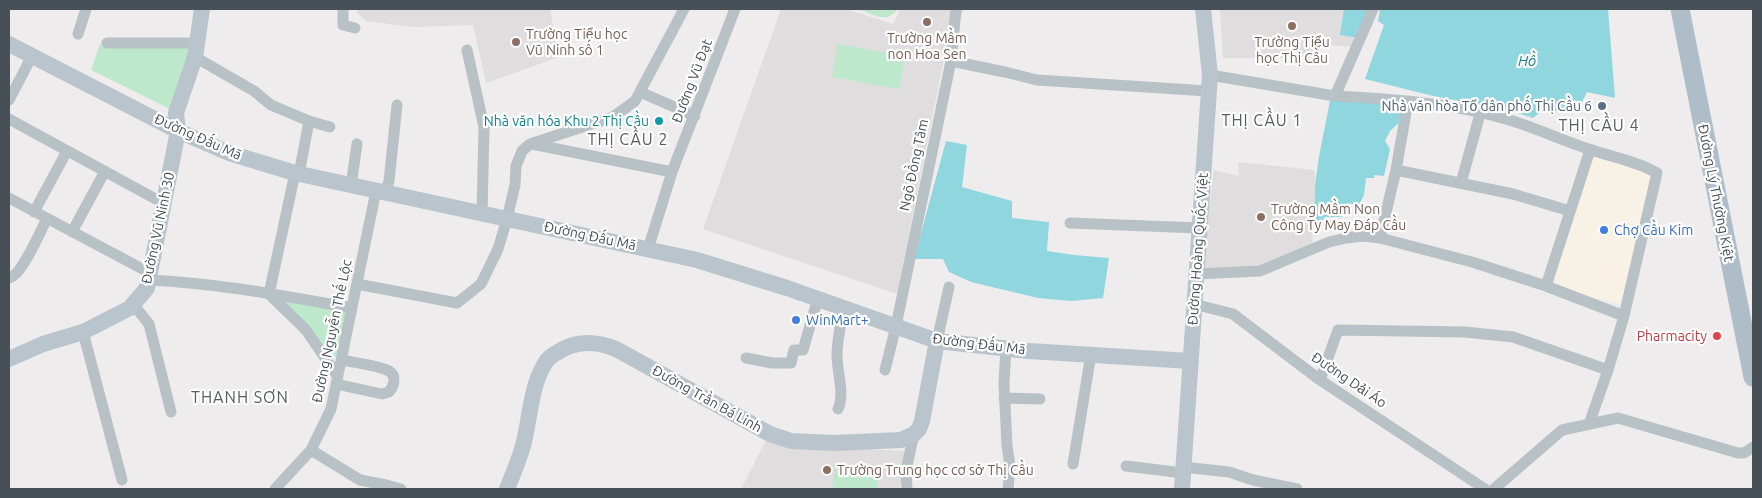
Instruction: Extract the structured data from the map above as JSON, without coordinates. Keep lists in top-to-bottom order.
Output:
{
  "streets": {
    "main road": ["Đường Lý Thường Kiệt"],
    "street": [
      "Đường Vũ Đạt",
      "Đường Đấu Mã",
      "Ngõ Đồng Tâm",
      "Đường Vũ Ninh 30",
      "Đường Hoàng Quốc Việt",
      "Đường Nguyễn Thế Lộc",
      "Đường Dải Áo",
      "Đường Trần Bá Linh"
    ]
  },
  "crossings": [
    ["Đường Vũ Đạt", "Đường Đấu Mã"],
    ["Đường Đấu Mã", "Ngõ Đồng Tâm"],
    ["Đường Đấu Mã", "Đường Vũ Ninh 30"],
    ["Đường Đấu Mã", "Đường Hoàng Quốc Việt"],
    ["Đường Đấu Mã", "Đường Nguyễn Thế Lộc"],
    ["Đường Hoàng Quốc Việt", "Đường Dải Áo"]
  ],
  "districts": [
    "THỊ CẦU 1",
    "THỊ CẦU 4",
    "THỊ CẦU 2",
    "THANH SƠN"
  ],
  "water": ["Hồ"],
  "places": [
    "Trường Mầm non Hoa Sen",
    "Trường Tiểu học Thị Cầu",
    "Trường Tiểu học Vũ Ninh số 1",
    "Nhà văn hòa Tổ dân phố Thị Cầu 6",
    "Nhà văn hóa Khu 2 Thị Cầu",
    "Trường Mầm Non Công Ty May Đáp Cầu",
    "Chợ Cầu Kim",
    "WinMart+",
    "Pharmacity",
    "Trường Trung học cơ sở Thị Cầu"
  ]
}
